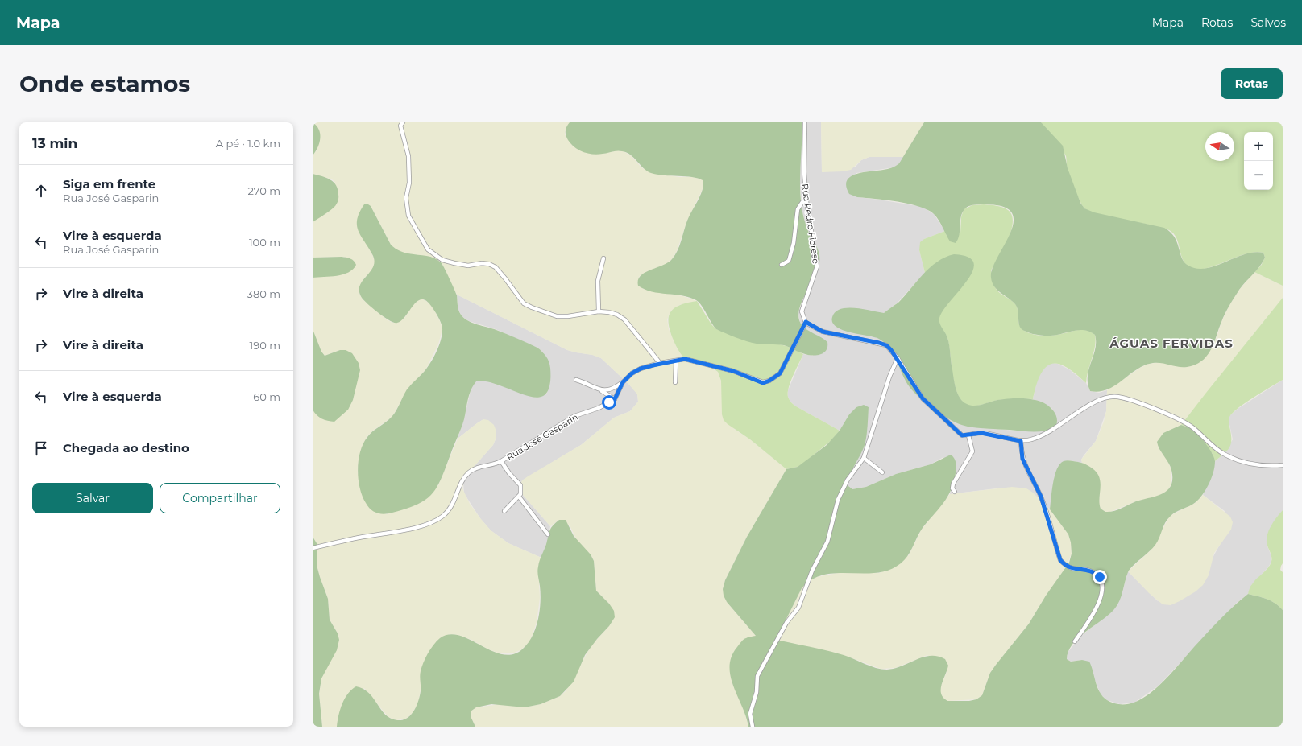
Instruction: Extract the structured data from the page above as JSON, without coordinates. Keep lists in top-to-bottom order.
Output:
{
  "streets": {
    "street": ["Rua Pedro Fiorese", "Rua José Gasparin"]
  },
  "districts": ["ÁGUAS FERVIDAS"],
  "north": "left",
  "page": {
    "header": "Mapa",
    "nav": ["Mapa", "Rotas", "Salvos"],
    "buttons": [
      "Rotas",
      ["Salvar", "Compartilhar"]
    ],
    "title": "Onde estamos",
    "heading": ["13 min", "A pé · 1.0 km"],
    "map_buttons": ["+", "−"],
    "list": [
      ["Siga em frente", "Rua José Gasparin", "270 m"],
      ["Vire à esquerda", "Rua José Gasparin", "100 m"],
      ["Vire à direita", "380 m"],
      ["Vire à direita", "190 m"],
      ["Vire à esquerda", "60 m"],
      "Chegada ao destino"
    ]
  }
}
